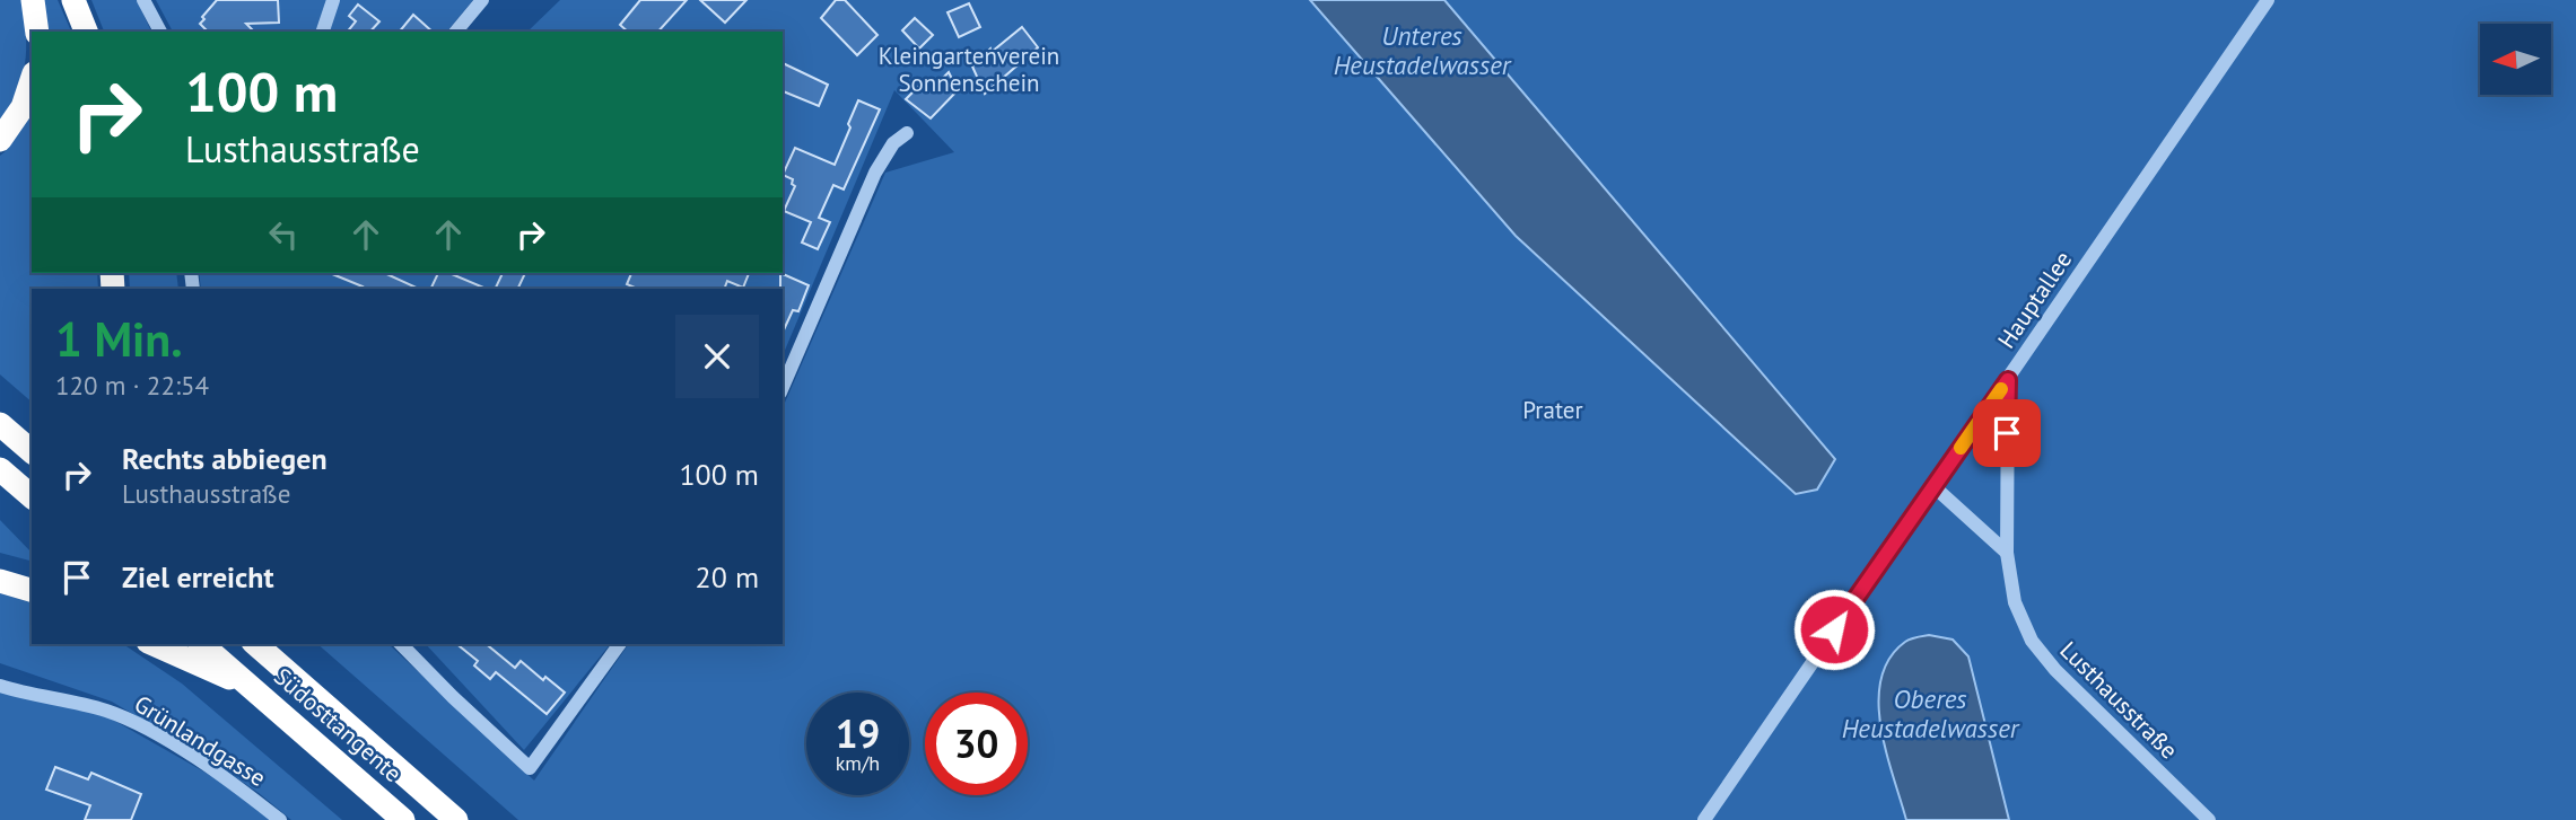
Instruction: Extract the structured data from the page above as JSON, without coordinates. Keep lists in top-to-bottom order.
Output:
{
  "streets": {
    "highway": ["Südosttangente"],
    "street": ["Hauptallee", "Lusthausstraße", "Grünlandgasse"]
  },
  "crossings": [
    ["Hauptallee", "Lusthausstraße"]
  ],
  "water": ["Unteres Heustadelwasser", "Oberes Heustadelwasser"],
  "parks": ["Kleingartenverein Sonnenschein", "Prater"],
  "north": "left",
  "page": {
    "turn": ["100 m", "Lusthausstraße"],
    "heading": ["1 Min.", "120 m · 22:54"],
    "list": [
      {
        "name": "Rechts abbiegen",
        "note": "Lusthausstraße",
        "value": "100 m"
      },
      {
        "name": "Ziel erreicht",
        "value": "20 m"
      }
    ],
    "speed": "19 km/h",
    "limit": "30"
  }
}
